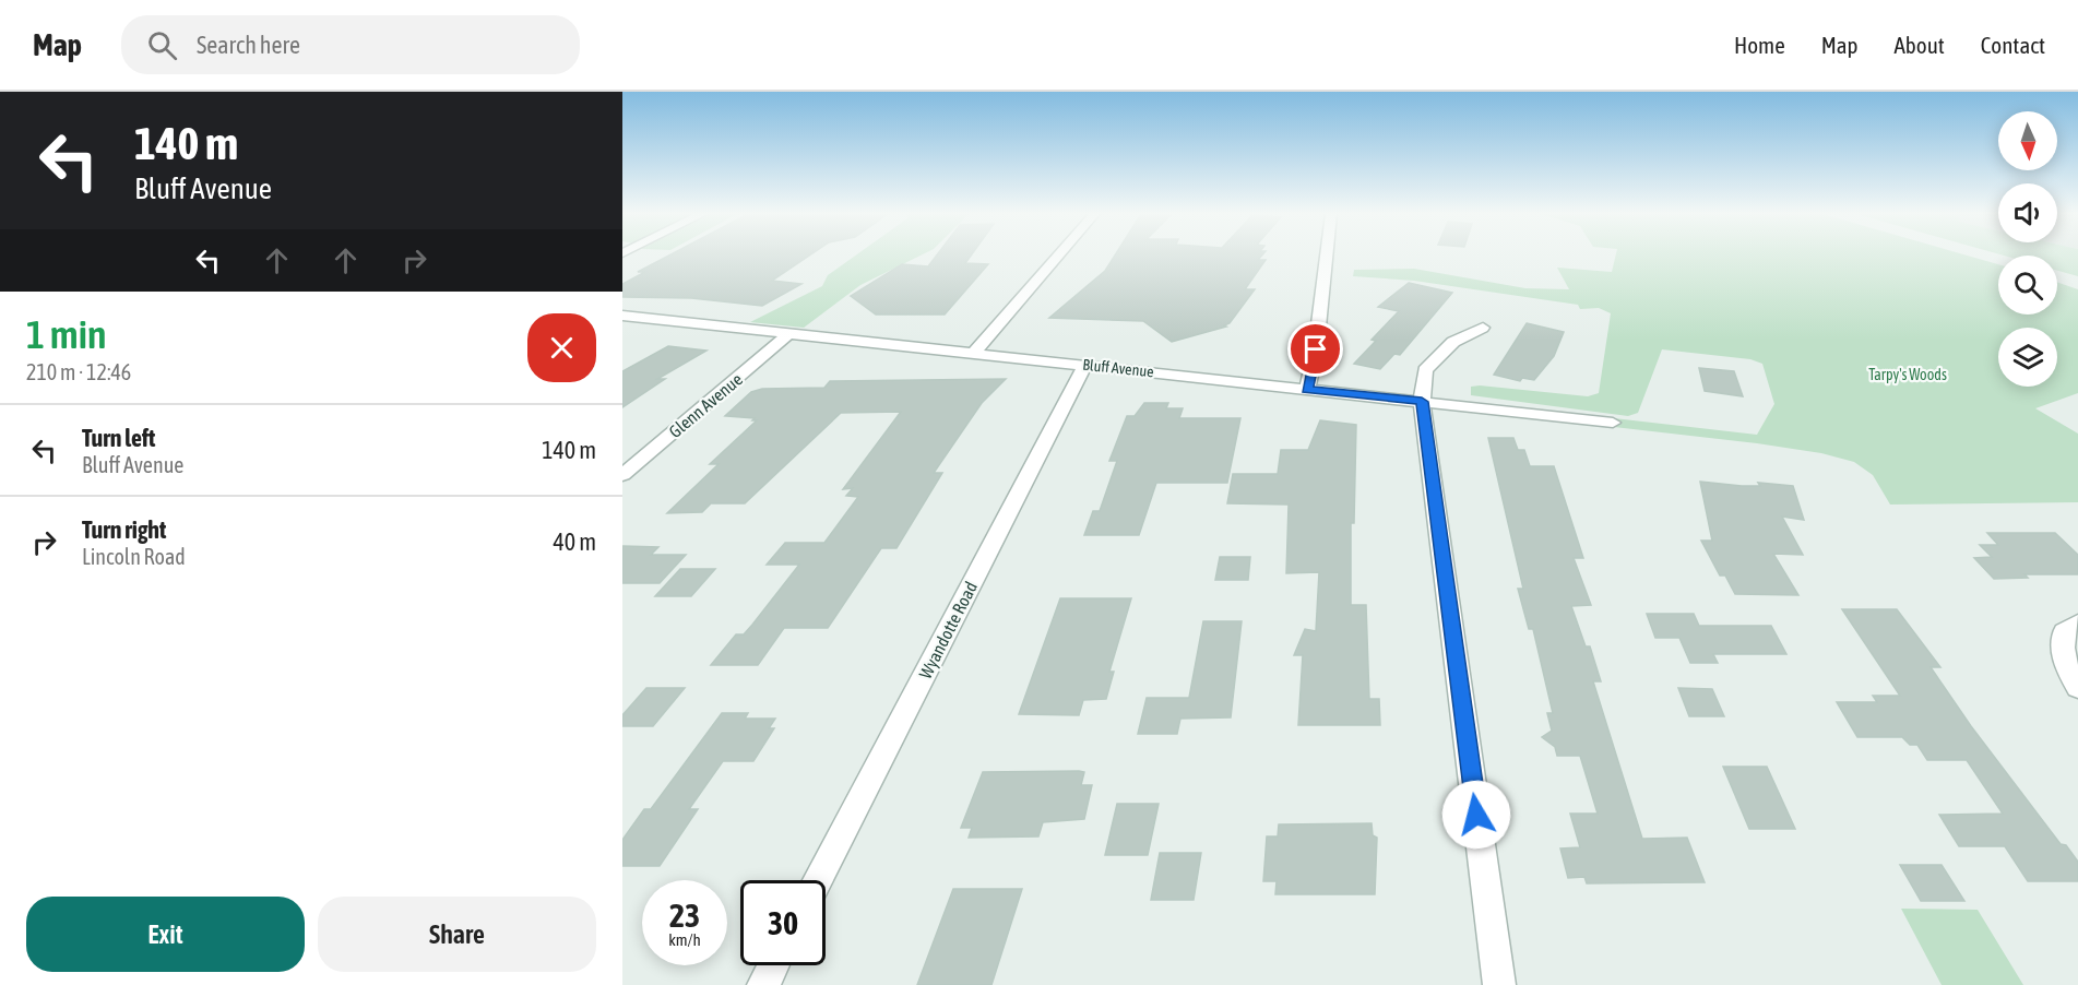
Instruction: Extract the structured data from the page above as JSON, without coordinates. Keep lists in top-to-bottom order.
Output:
{
  "streets": {
    "street": ["Bluff Avenue", "Glenn Avenue", "Wyandotte Road"]
  },
  "crossings": [
    ["Bluff Avenue", "Glenn Avenue"],
    ["Bluff Avenue", "Wyandotte Road"]
  ],
  "parks": ["Tarpy's Woods"],
  "north": "bottom",
  "page": {
    "header": "Map",
    "search": "Search here",
    "nav": [
      "Home",
      "Map",
      "About",
      "Contact"
    ],
    "turn": ["140 m", "Bluff Avenue"],
    "heading": ["1 min", "210 m · 12:46"],
    "list": [
      {
        "name": "Turn left",
        "note": "Bluff Avenue",
        "value": "140 m"
      },
      {
        "name": "Turn right",
        "note": "Lincoln Road",
        "value": "40 m"
      }
    ],
    "speed": "23 km/h",
    "limit": "30",
    "buttons": ["Exit", "Share"]
  }
}
